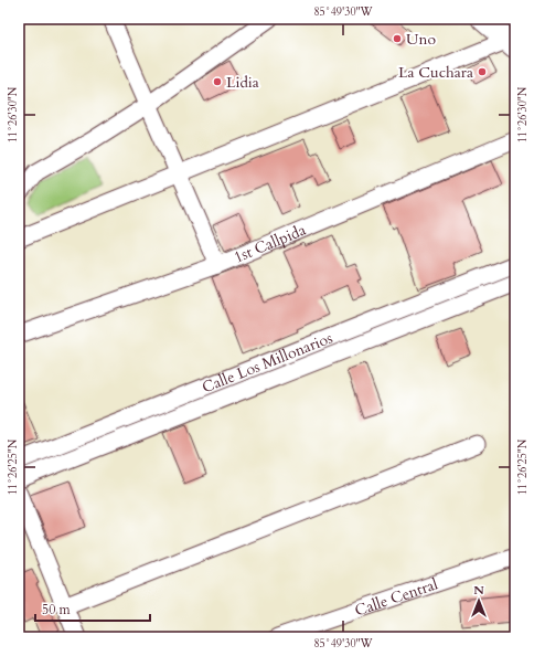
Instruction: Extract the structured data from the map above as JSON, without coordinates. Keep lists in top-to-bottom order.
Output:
{
  "streets": {
    "street": ["1st Callpida", "Calle Los Millonarios", "Calle Central"]
  },
  "places": ["Uno", "La Cuchara", "Lidia"],
  "scale_bar": "50 m",
  "north": "top",
  "coordinates": ["85°49'30\"W", "11°26'30\"N", "11°26'25\"N"]
}
